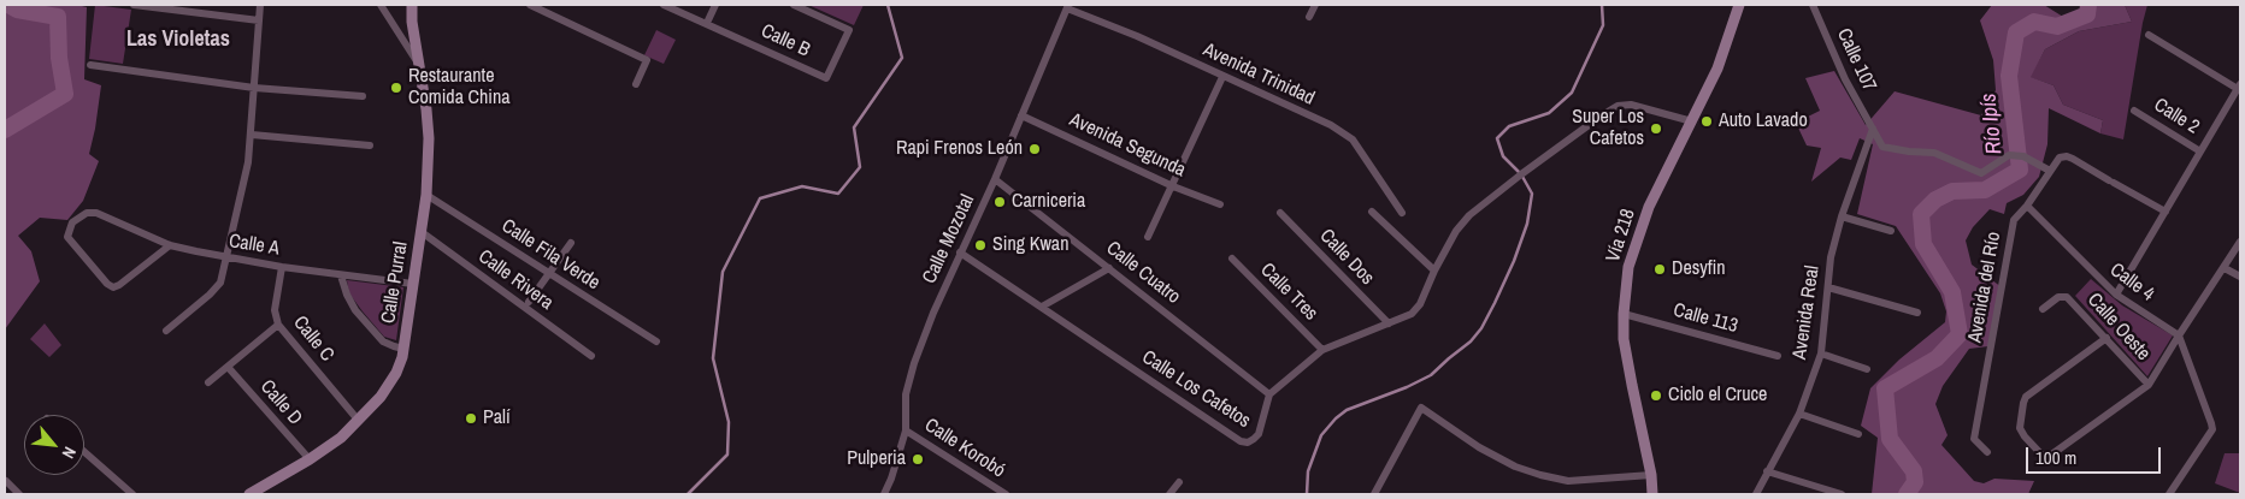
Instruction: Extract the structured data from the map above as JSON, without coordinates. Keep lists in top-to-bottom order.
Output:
{
  "streets": {
    "street": [
      "Calle B",
      "Calle 107",
      "Avenida Trinidad",
      "Calle 2",
      "Avenida Segunda",
      "Vía 218",
      "Calle Mozotal",
      "Calle A",
      "Calle Fila Verde",
      "Calle Dos",
      "Calle Cuatro",
      "Calle Rivera",
      "Calle Purral",
      "Calle 4",
      "Avenida del Río",
      "Calle Tres",
      "Avenida Real",
      "Calle 113",
      "Calle Oeste",
      "Calle C",
      "Calle Los Cafetos",
      "Calle D",
      "Calle Korobó"
    ]
  },
  "crossings": [
    ["Calle 107", "Avenida del Río"],
    ["Calle 107", "Avenida Real"],
    ["Avenida Trinidad", "Calle Mozotal"],
    ["Avenida Segunda", "Calle Mozotal"],
    ["Vía 218", "Calle 113"],
    ["Vía 218", "Calle Los Cafetos"],
    ["Calle Mozotal", "Calle Cuatro"],
    ["Calle Mozotal", "Calle Los Cafetos"],
    ["Calle Mozotal", "Calle Korobó"],
    ["Calle A", "Calle Purral"],
    ["Calle A", "Calle C"],
    ["Calle Fila Verde", "Calle Purral"],
    ["Calle Dos", "Calle Los Cafetos"],
    ["Calle Cuatro", "Calle Los Cafetos"],
    ["Calle Rivera", "Calle Purral"],
    ["Calle Purral", "Calle C"],
    ["Calle Purral", "Calle D"],
    ["Calle 4", "Avenida del Río"],
    ["Calle Tres", "Calle Los Cafetos"]
  ],
  "districts": ["Las Violetas"],
  "water": ["Río Ipís"],
  "places": [
    "Restaurante Comida China",
    "Auto Lavado",
    "Super Los Cafetos",
    "Rapi Frenos León",
    "Carniceria",
    "Sing Kwan",
    "Desyfin",
    "Ciclo el Cruce",
    "Palí",
    "Pulperia"
  ],
  "scale_bar": "100 m",
  "north": "bottom right"
}
